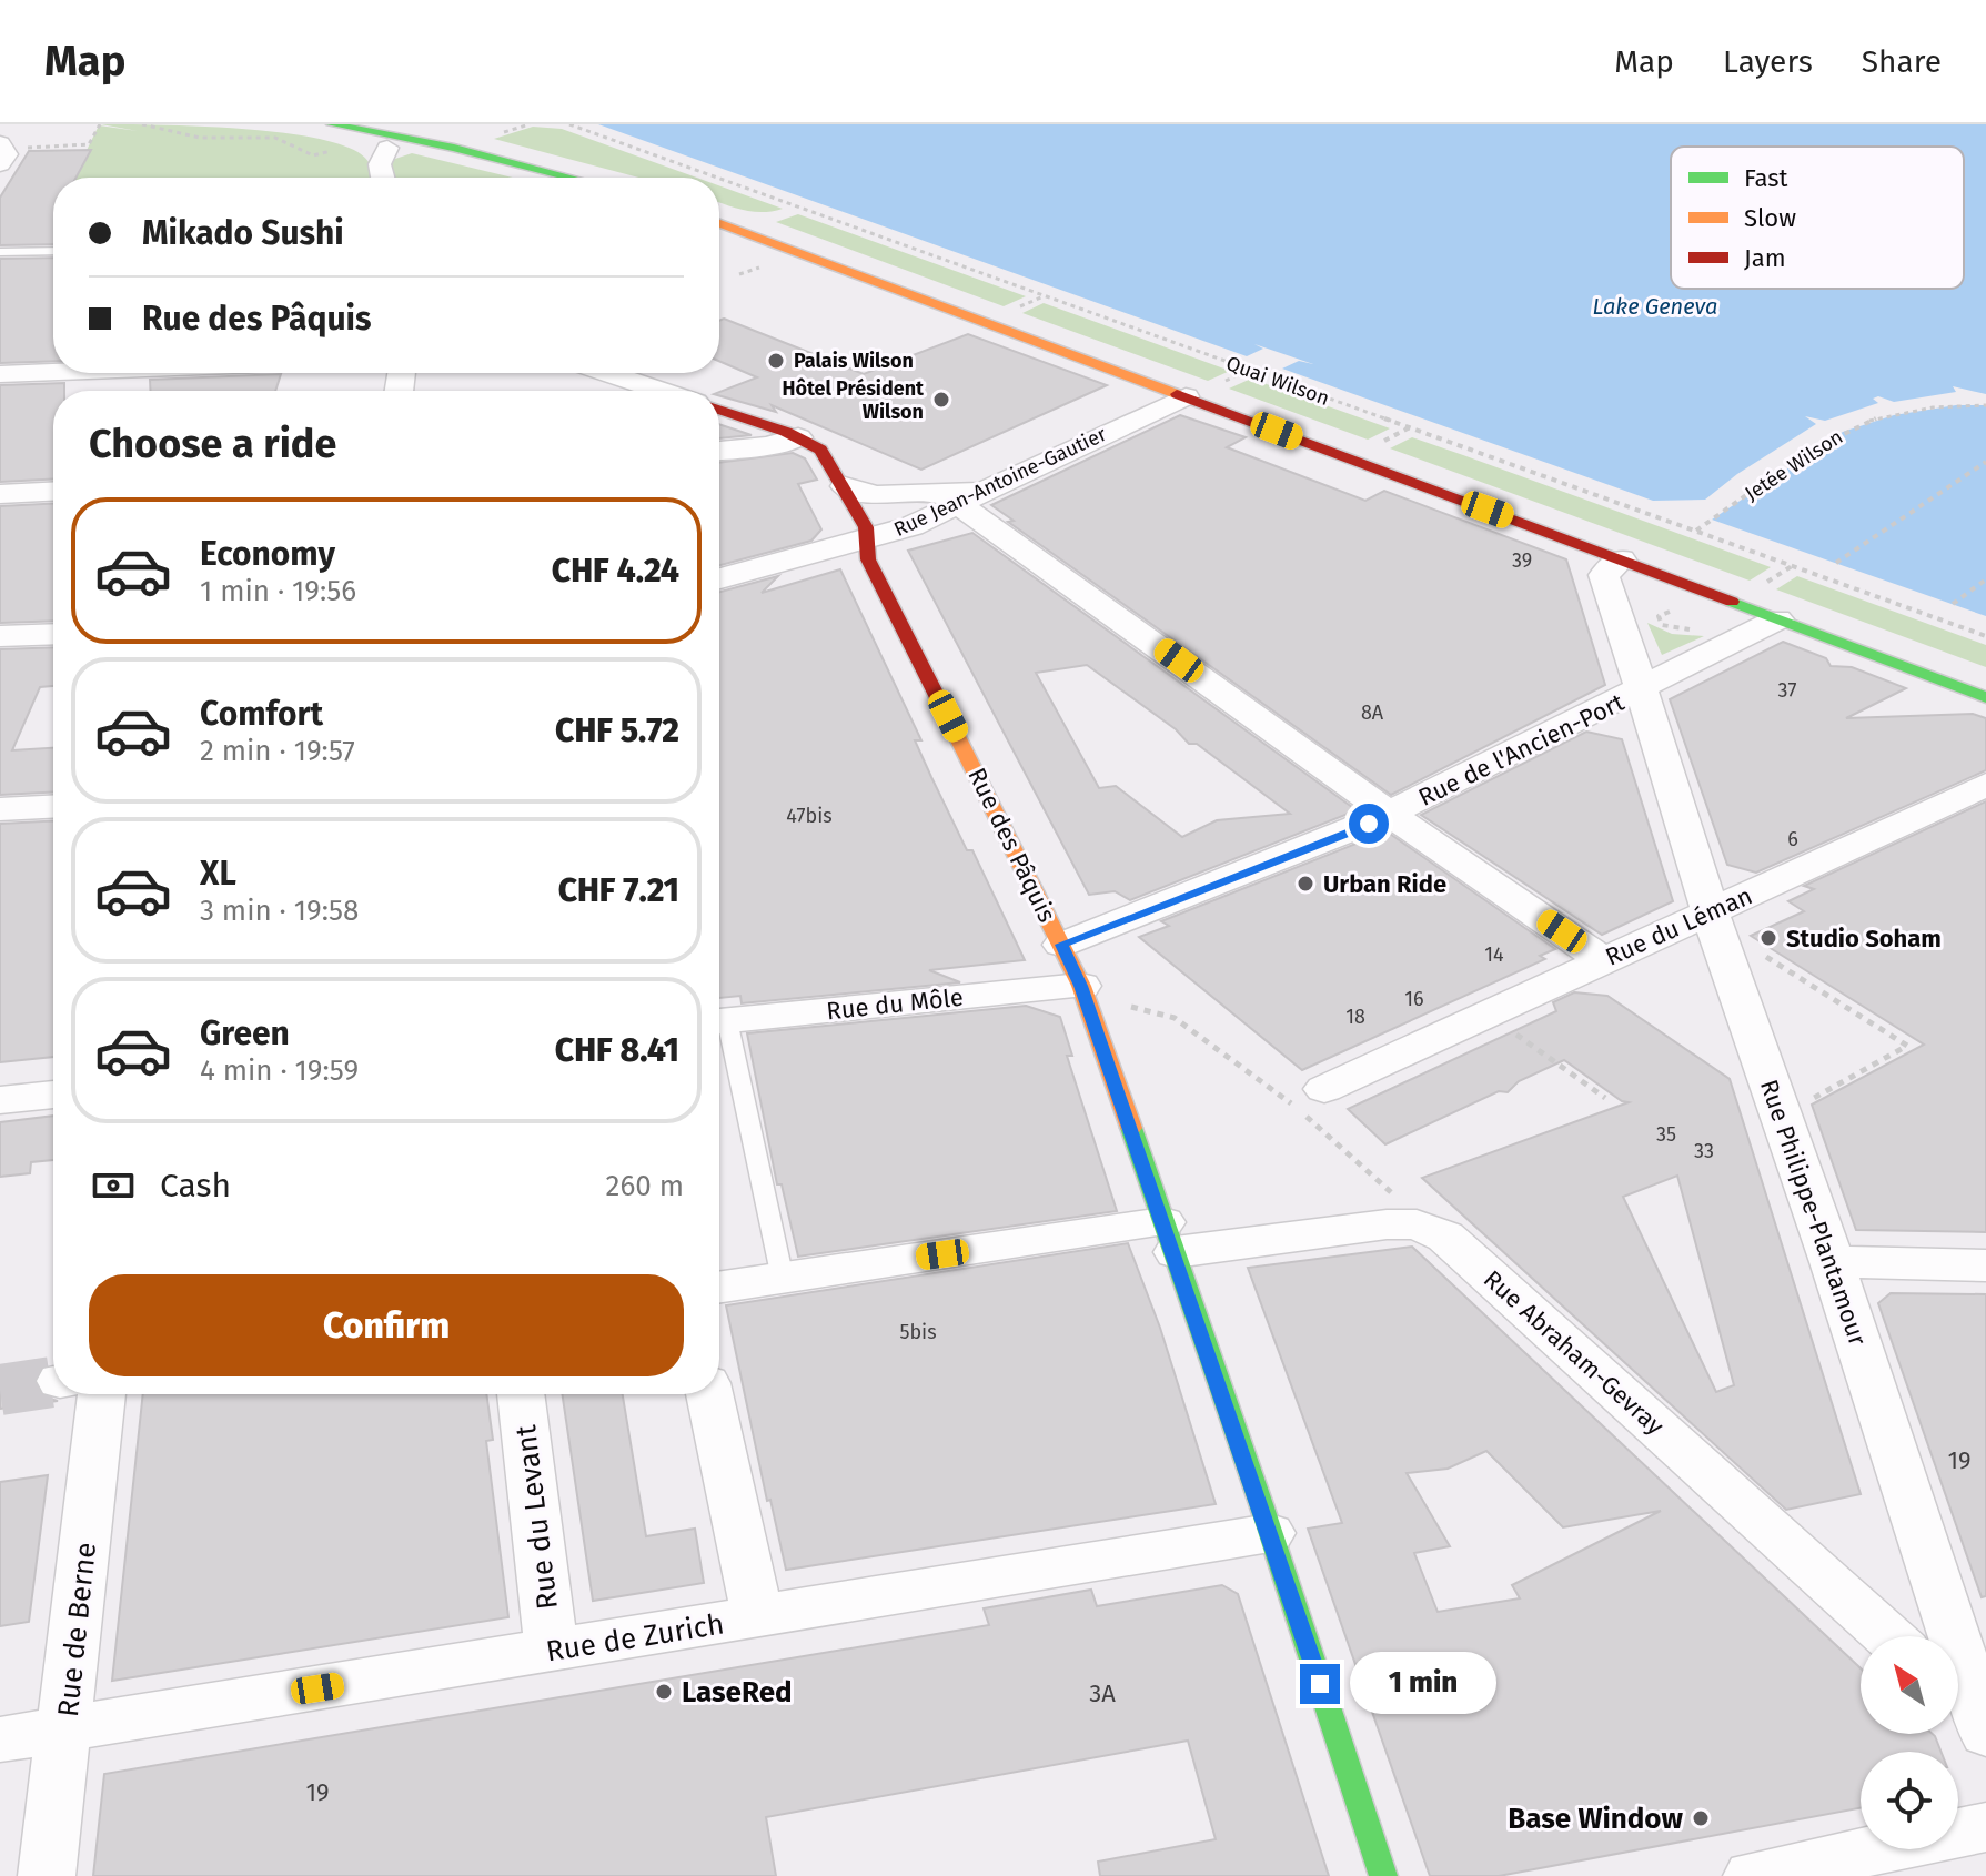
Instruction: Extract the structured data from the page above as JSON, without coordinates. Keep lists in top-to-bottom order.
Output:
{
  "streets": {
    "main road": ["Quai Wilson", "Rue des Pâquis"],
    "street": [
      "Rue Jean-Antoine-Gautier",
      "Rue de l'Ancien-Port",
      "Rue du Léman",
      "Rue du Môle",
      "Rue Philippe-Plantamour",
      "Rue Abraham-Gevray",
      "Rue du Levant",
      "Rue de Berne",
      "Rue de Zurich"
    ],
    "path": ["Jetée Wilson"]
  },
  "crossings": [
    ["Quai Wilson", "Jetée Wilson"],
    ["Quai Wilson", "Rue Jean-Antoine-Gautier"],
    ["Quai Wilson", "Rue de l'Ancien-Port"],
    ["Quai Wilson", "Rue Philippe-Plantamour"],
    ["Rue Jean-Antoine-Gautier", "Rue des Pâquis"],
    ["Rue de l'Ancien-Port", "Rue des Pâquis"],
    ["Rue de l'Ancien-Port", "Rue Philippe-Plantamour"],
    ["Rue des Pâquis", "Rue du Môle"],
    ["Rue des Pâquis", "Rue Abraham-Gevray"],
    ["Rue des Pâquis", "Rue de Zurich"],
    ["Rue du Léman", "Rue Philippe-Plantamour"],
    ["Rue du Levant", "Rue de Zurich"],
    ["Rue de Berne", "Rue de Zurich"]
  ],
  "water": ["Lake Geneva"],
  "places": [
    "Palais Wilson",
    "Hôtel Président Wilson",
    "Urban Ride",
    "Studio Soham",
    "LaseRed",
    "Base Window"
  ],
  "house_numbers": [
    "39",
    "37",
    "8A",
    "47bis",
    "6",
    "14",
    "16",
    "18",
    "35",
    "33",
    "5bis",
    "19",
    "3A",
    "19"
  ],
  "legend": ["Fast", "Slow", "Jam"],
  "north": "top left",
  "page": {
    "header": "Map",
    "nav": ["Map", "Layers", "Share"],
    "banner": ["Mikado Sushi", "Rue des Pâquis"],
    "heading": "Choose a ride",
    "list": [
      {
        "name": "Economy",
        "note": "1 min · 19:56",
        "value": "CHF 4.24"
      },
      {
        "name": "Comfort",
        "note": "2 min · 19:57",
        "value": "CHF 5.72"
      },
      {
        "name": "XL",
        "note": "3 min · 19:58",
        "value": "CHF 7.21"
      },
      {
        "name": "Green",
        "note": "4 min · 19:59",
        "value": "CHF 8.41"
      }
    ],
    "pay": ["Cash", "260 m"],
    "buttons": "Confirm",
    "bubble": "1 min"
  }
}
